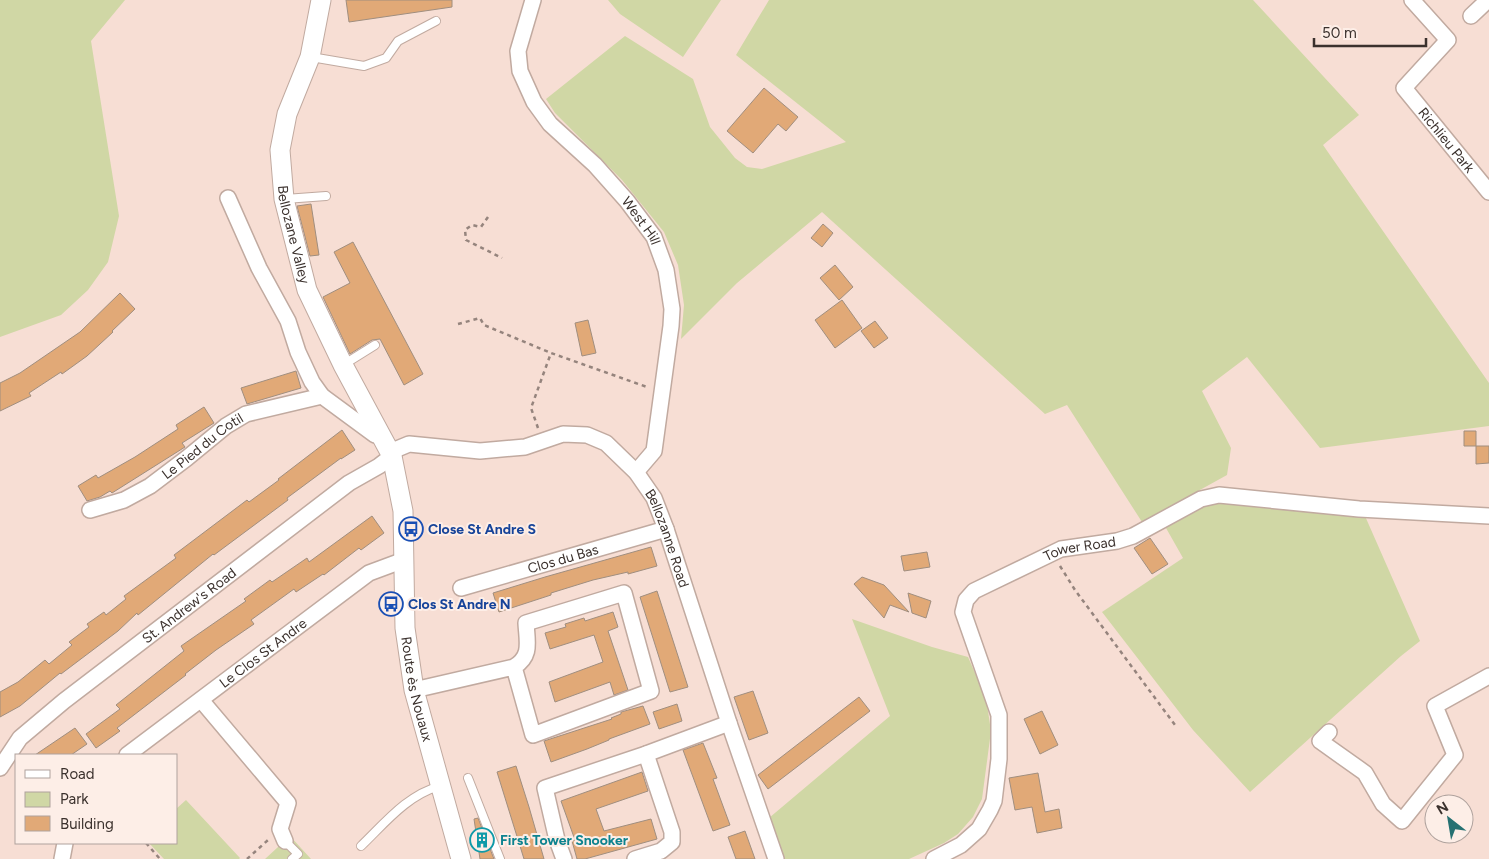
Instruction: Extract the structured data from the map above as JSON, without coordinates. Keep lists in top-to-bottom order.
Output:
{
  "streets": {
    "street": [
      "Richlieu Park",
      "West Hill",
      "Bellozane Valley",
      "Le Pied du Cotil",
      "Bellozanne Road",
      "Tower Road",
      "Clos du Bas",
      "St. Andrew's Road",
      "Le Clos St Andre",
      "Route ès Nouaux"
    ]
  },
  "crossings": [
    ["West Hill", "Bellozanne Road"],
    ["Bellozane Valley", "Bellozanne Road"],
    ["Bellozane Valley", "St. Andrew's Road"],
    ["Bellozane Valley", "Route ès Nouaux"],
    ["Bellozanne Road", "Clos du Bas"],
    ["Bellozanne Road", "St. Andrew's Road"],
    ["Bellozanne Road", "Route ès Nouaux"],
    ["St. Andrew's Road", "Route ès Nouaux"],
    ["Le Clos St Andre", "Route ès Nouaux"]
  ],
  "places": {
    "bus stop": ["Close St Andre S", "Clos St Andre N"],
    "building": ["First Tower Snooker"]
  },
  "legend": ["Road", "Park", "Building"],
  "scale_bar": "50 m",
  "north": "top left"
}
